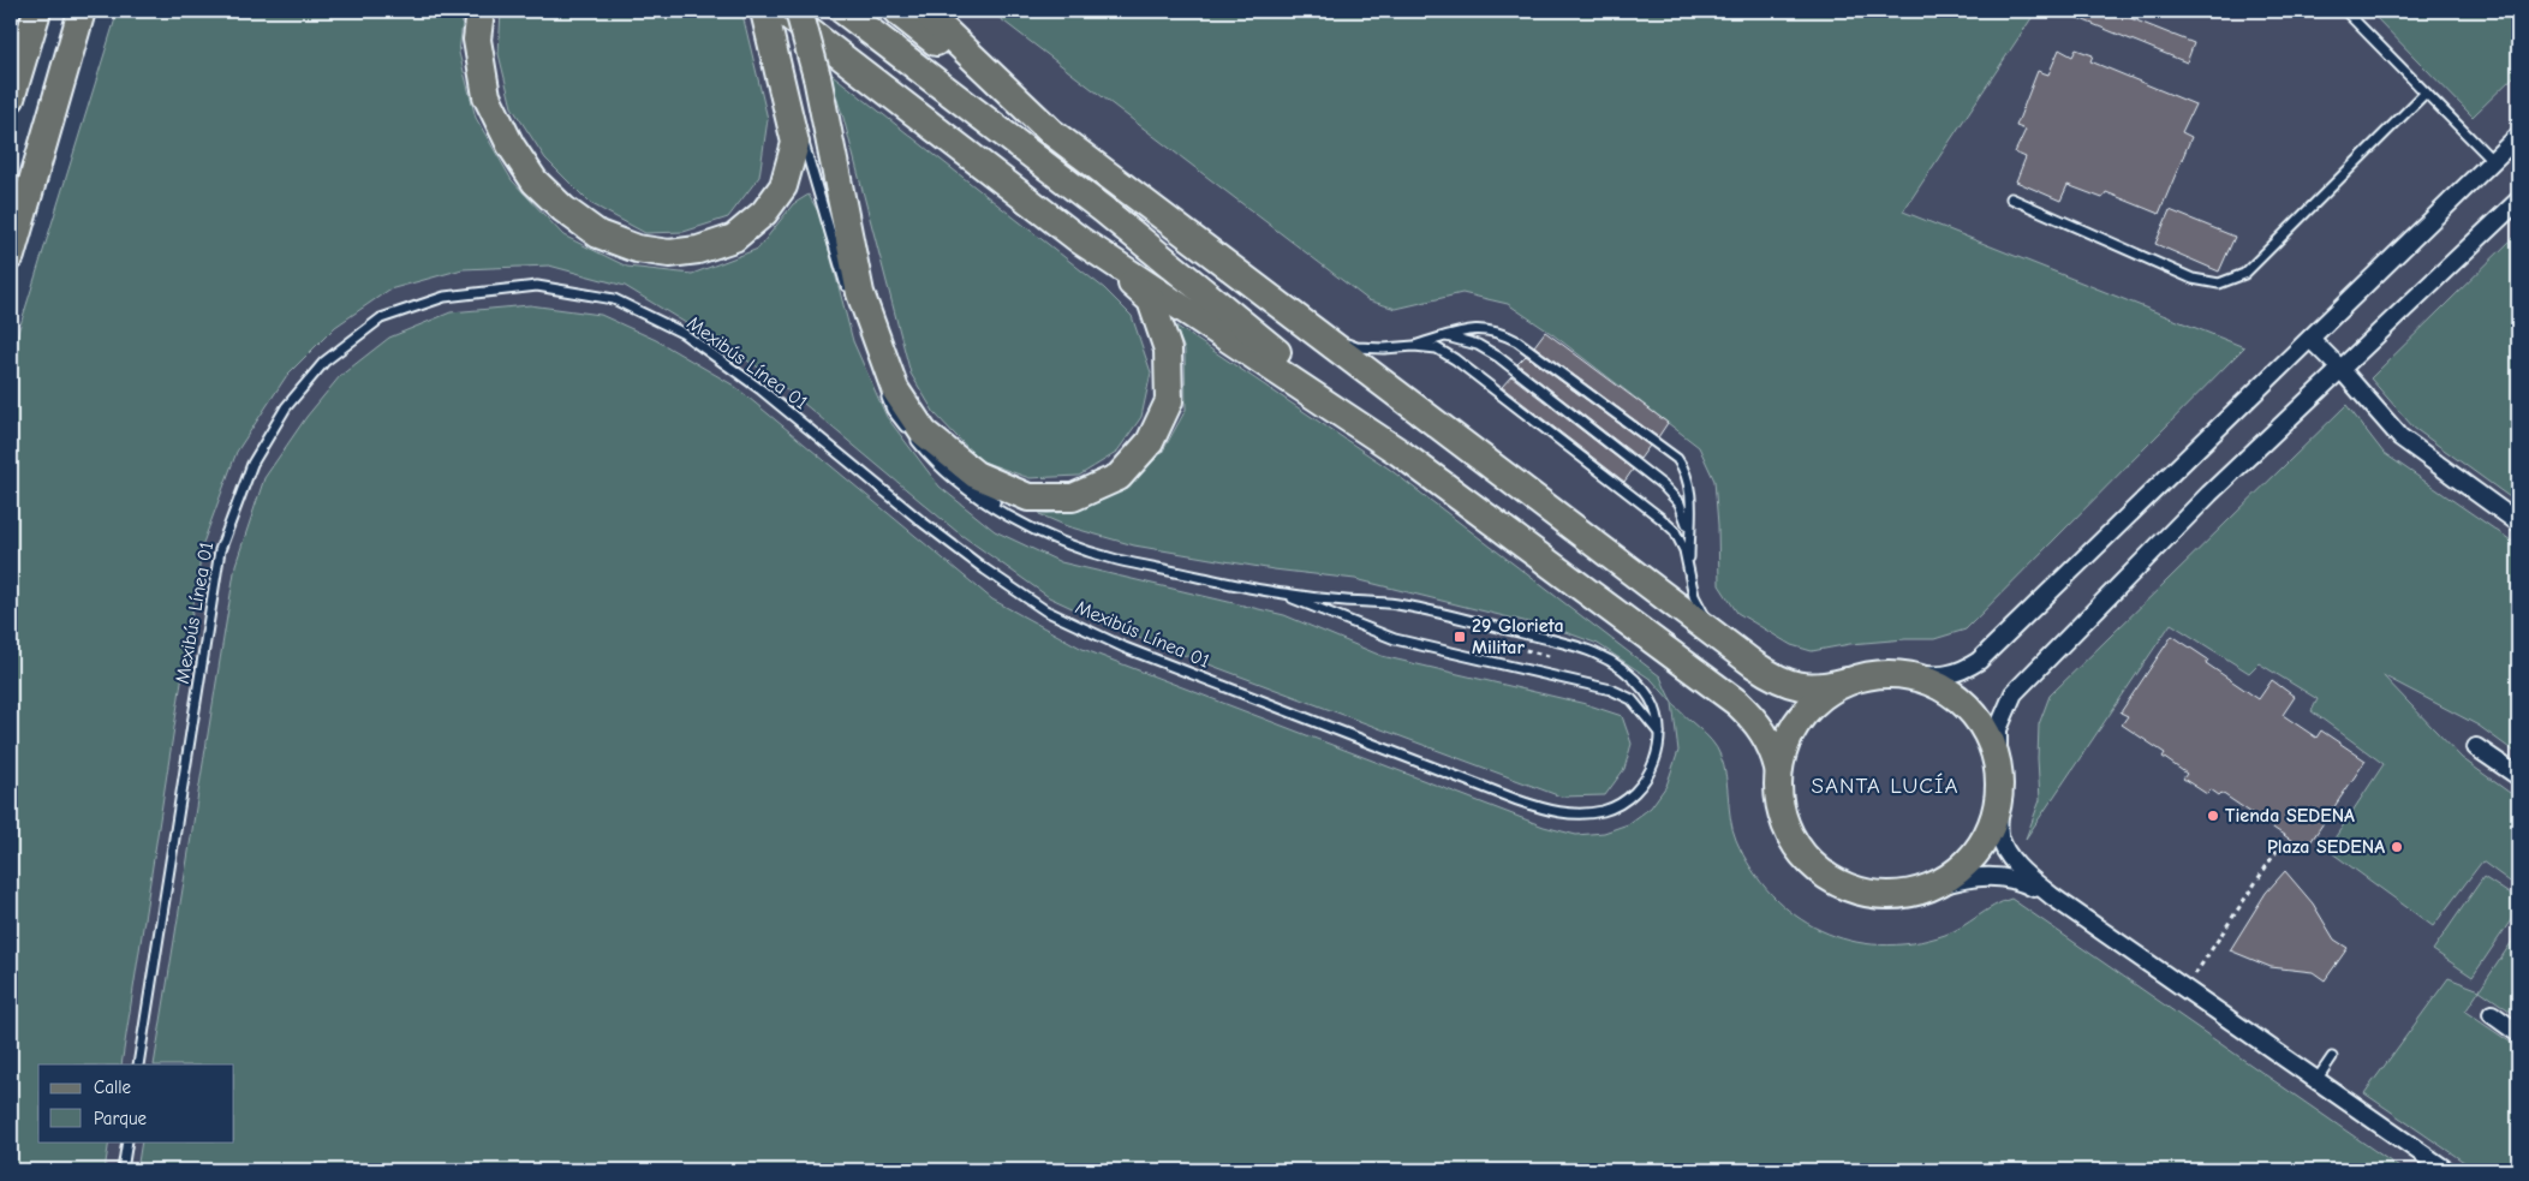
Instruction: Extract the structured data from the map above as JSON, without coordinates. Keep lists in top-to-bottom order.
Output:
{
  "streets": {
    "lane": ["Mexibús Línea 01"]
  },
  "districts": ["SANTA LUCÍA"],
  "places": {
    "transit": ["29 Glorieta Militar"],
    "other": ["Tienda SEDENA", "Plaza SEDENA"]
  },
  "legend": ["Calle", "Parque"]
}
